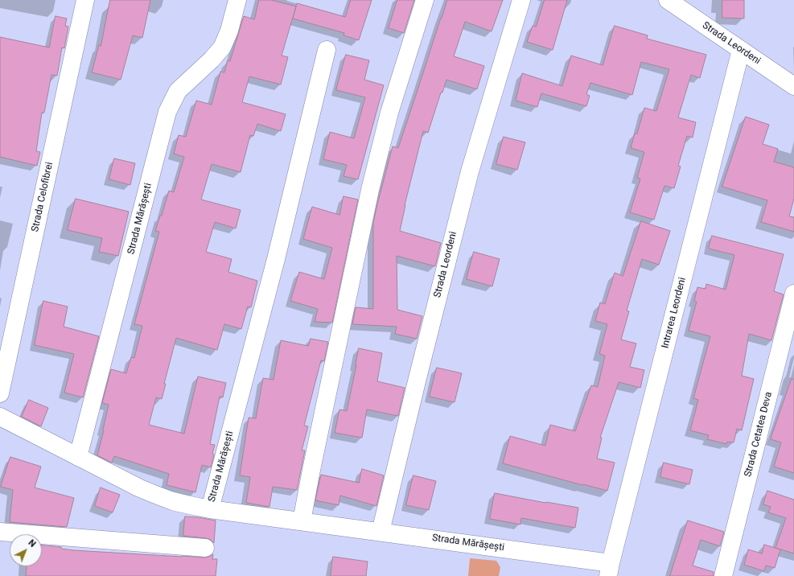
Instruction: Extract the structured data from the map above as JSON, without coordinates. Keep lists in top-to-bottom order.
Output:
{
  "streets": {
    "street": [
      "Strada Leordeni",
      "Strada Celofibrei",
      "Strada Mărășești",
      "Intrarea Leordeni",
      "Strada Cetatea Deva"
    ]
  },
  "crossings": [
    ["Strada Leordeni", "Strada Mărășești"],
    ["Strada Leordeni", "Intrarea Leordeni"],
    ["Strada Mărășești", "Intrarea Leordeni"]
  ],
  "north": "top right"
}
